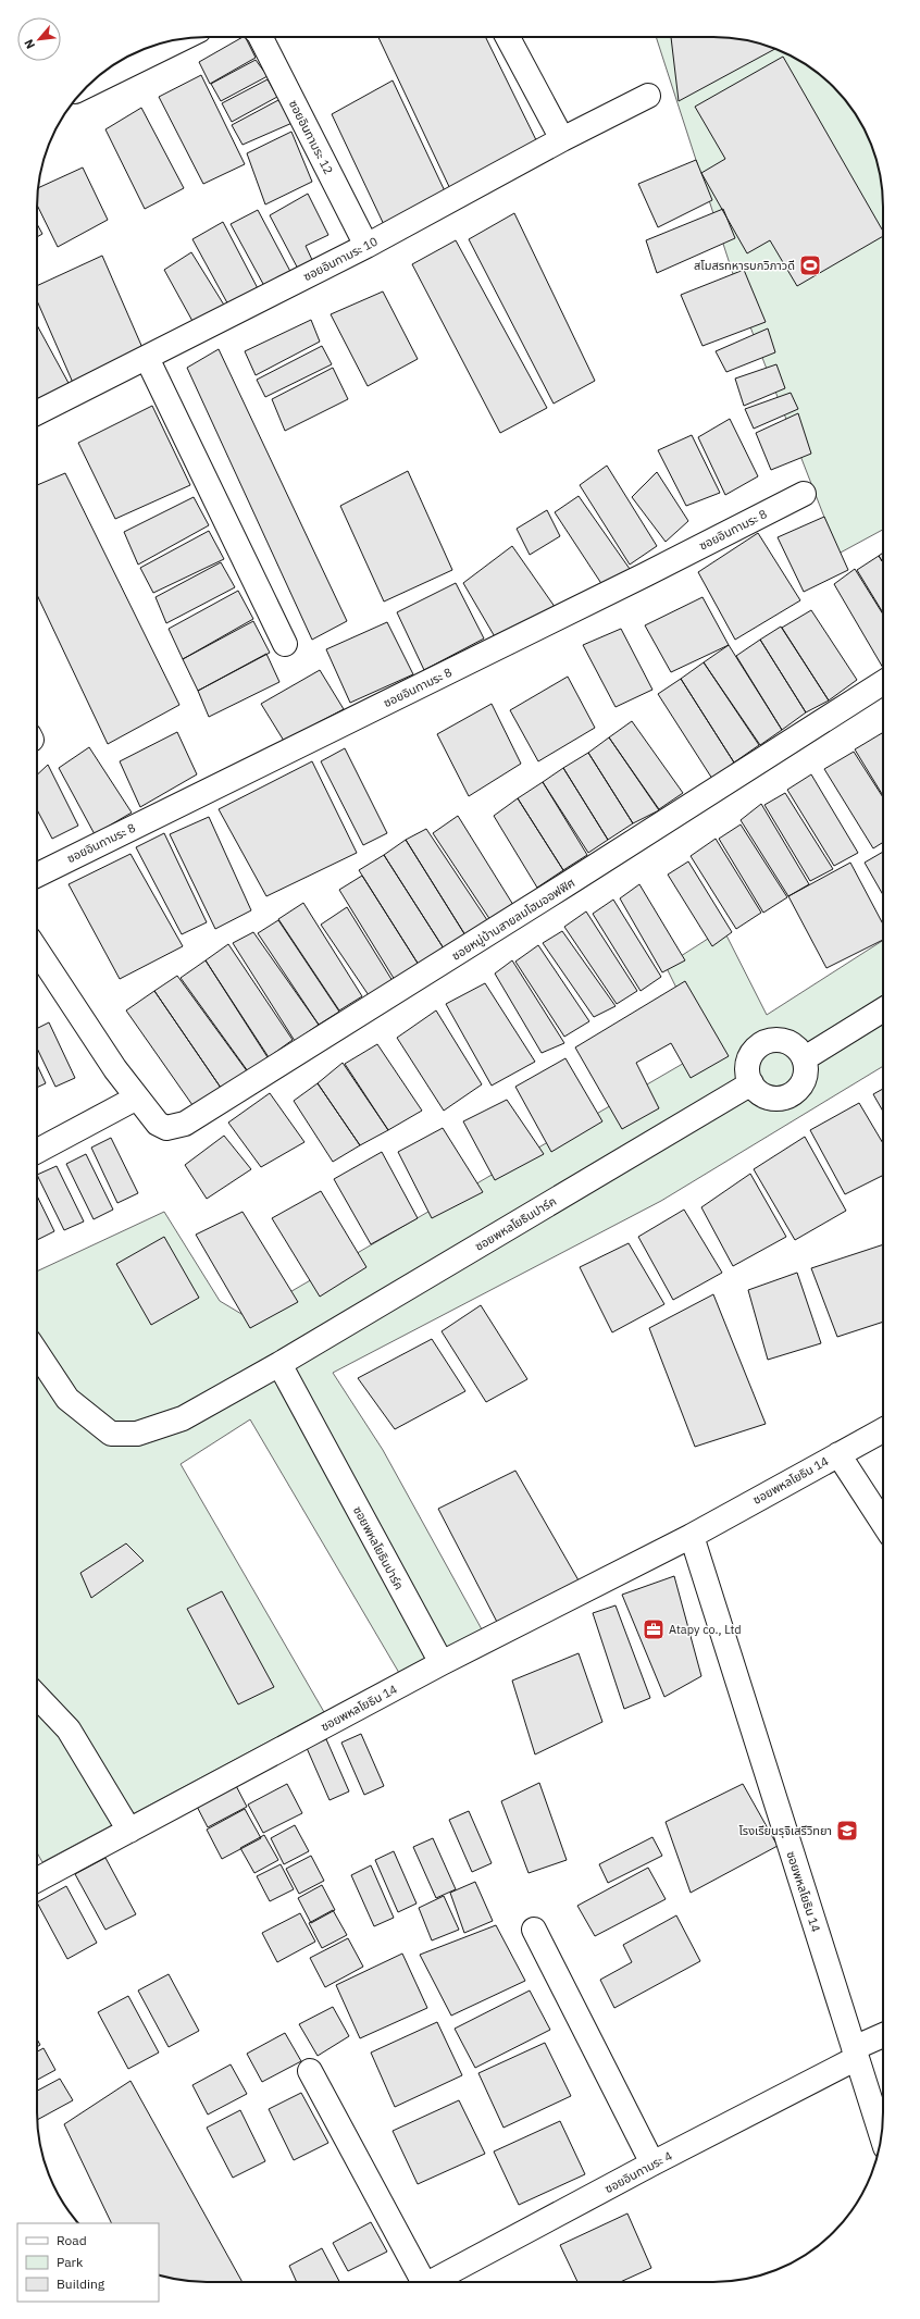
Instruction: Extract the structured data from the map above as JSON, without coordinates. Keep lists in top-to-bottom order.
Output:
{
  "streets": {
    "street": [
      "ซอยอินทามระ 12",
      "ซอยอินทามระ 10",
      "ซอยอินทามระ 8",
      "ซอยหมู่บ้านสายลมโฮมออฟฟิศ",
      "ซอยพหลโยธินปาร์ค",
      "ซอยพหลโยธิน 14",
      "ซอยอินทามระ 4"
    ]
  },
  "crossings": [
    ["ซอยอินทามระ 12", "ซอยอินทามระ 10"],
    ["ซอยพหลโยธินปาร์ค", "ซอยพหลโยธิน 14"],
    ["ซอยพหลโยธิน 14", "ซอยอินทามระ 4"]
  ],
  "places": {
    "sports": ["สโมสรทหารบกวิภาวดี"],
    "office": ["Atapy co., Ltd"],
    "school or university": ["โรงเรียนรุจิเสรีวิทยา"]
  },
  "legend": ["Road", "Park", "Building"],
  "north": "bottom left"
}
